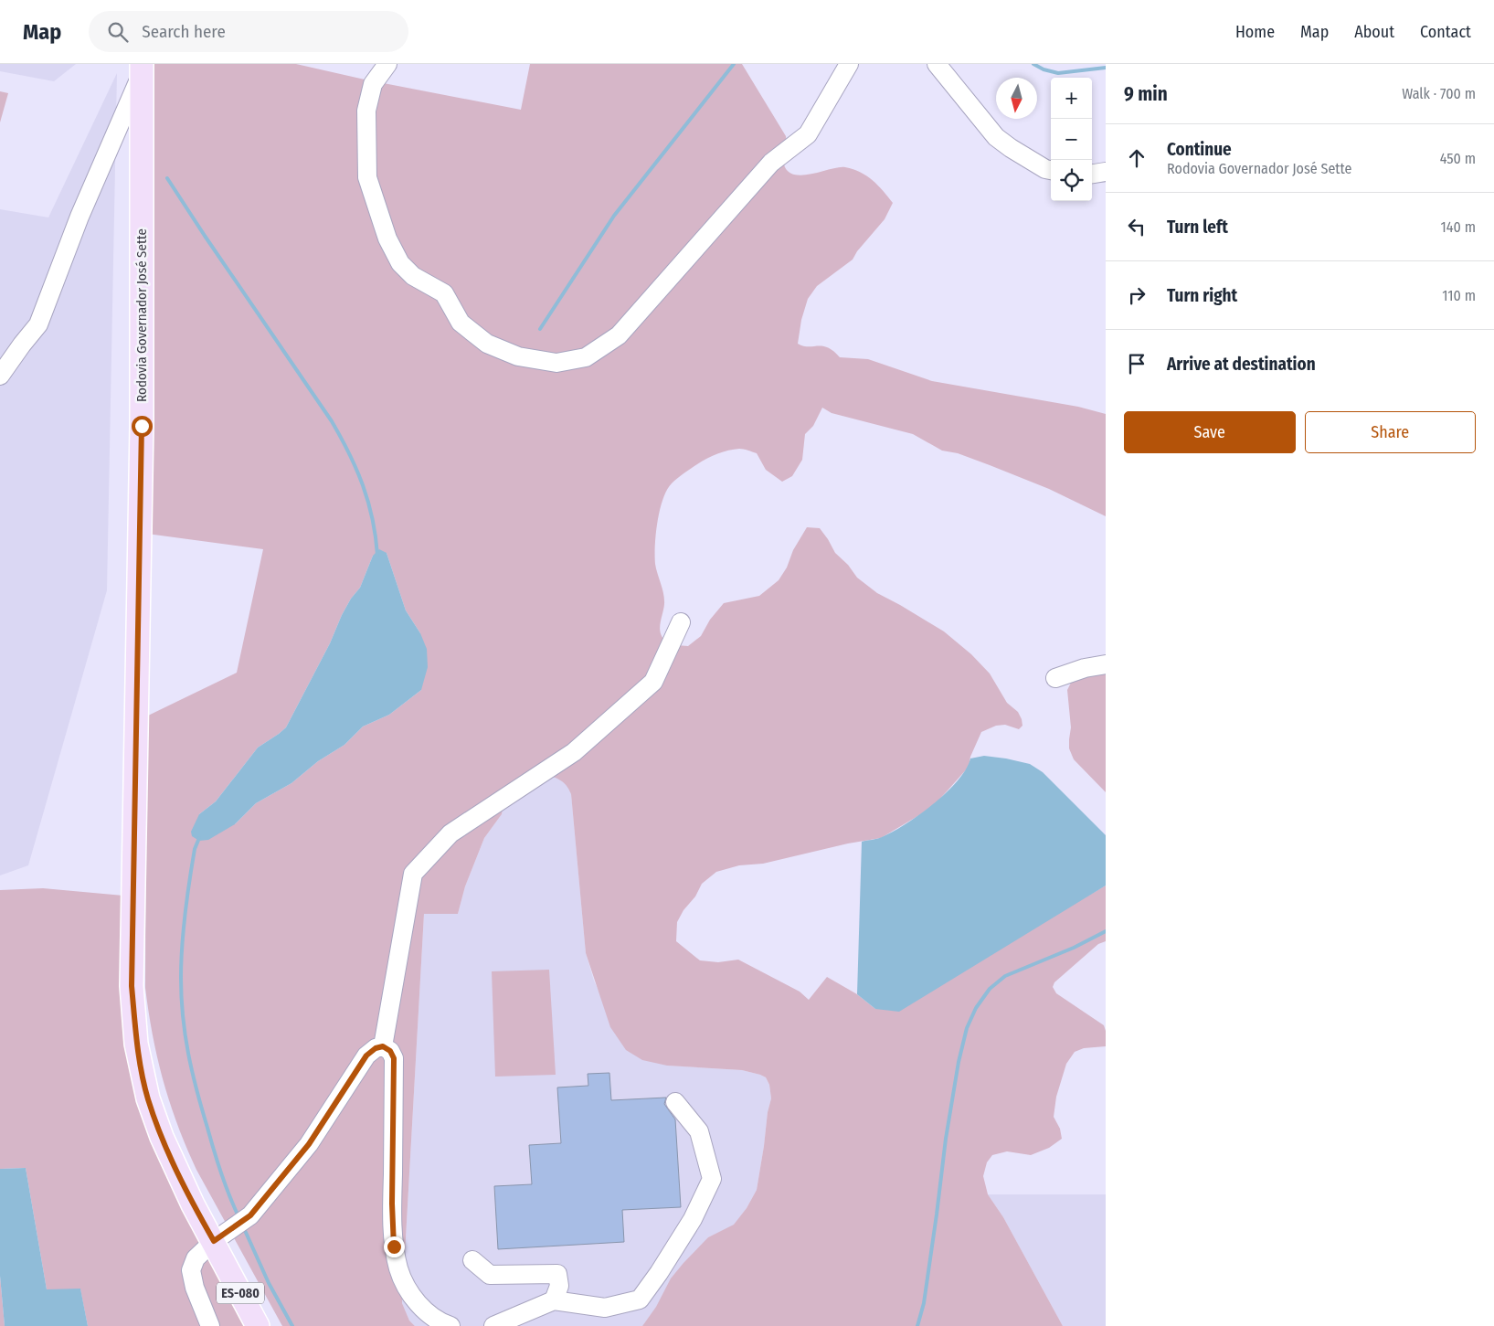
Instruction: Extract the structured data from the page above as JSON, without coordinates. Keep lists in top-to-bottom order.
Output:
{
  "streets": {
    "main road": ["Rodovia Governador José Sette", "ES-080"]
  },
  "crossings": [
    ["Rodovia Governador José Sette", "ES-080"]
  ],
  "north": "bottom",
  "page": {
    "header": "Map",
    "search": "Search here",
    "nav": [
      "Home",
      "Map",
      "About",
      "Contact"
    ],
    "heading": ["9 min", "Walk · 700 m"],
    "map_buttons": ["+", "−"],
    "list": [
      ["Continue", "Rodovia Governador José Sette", "450 m"],
      ["Turn left", "140 m"],
      ["Turn right", "110 m"],
      "Arrive at destination"
    ],
    "buttons": ["Save", "Share"]
  }
}
